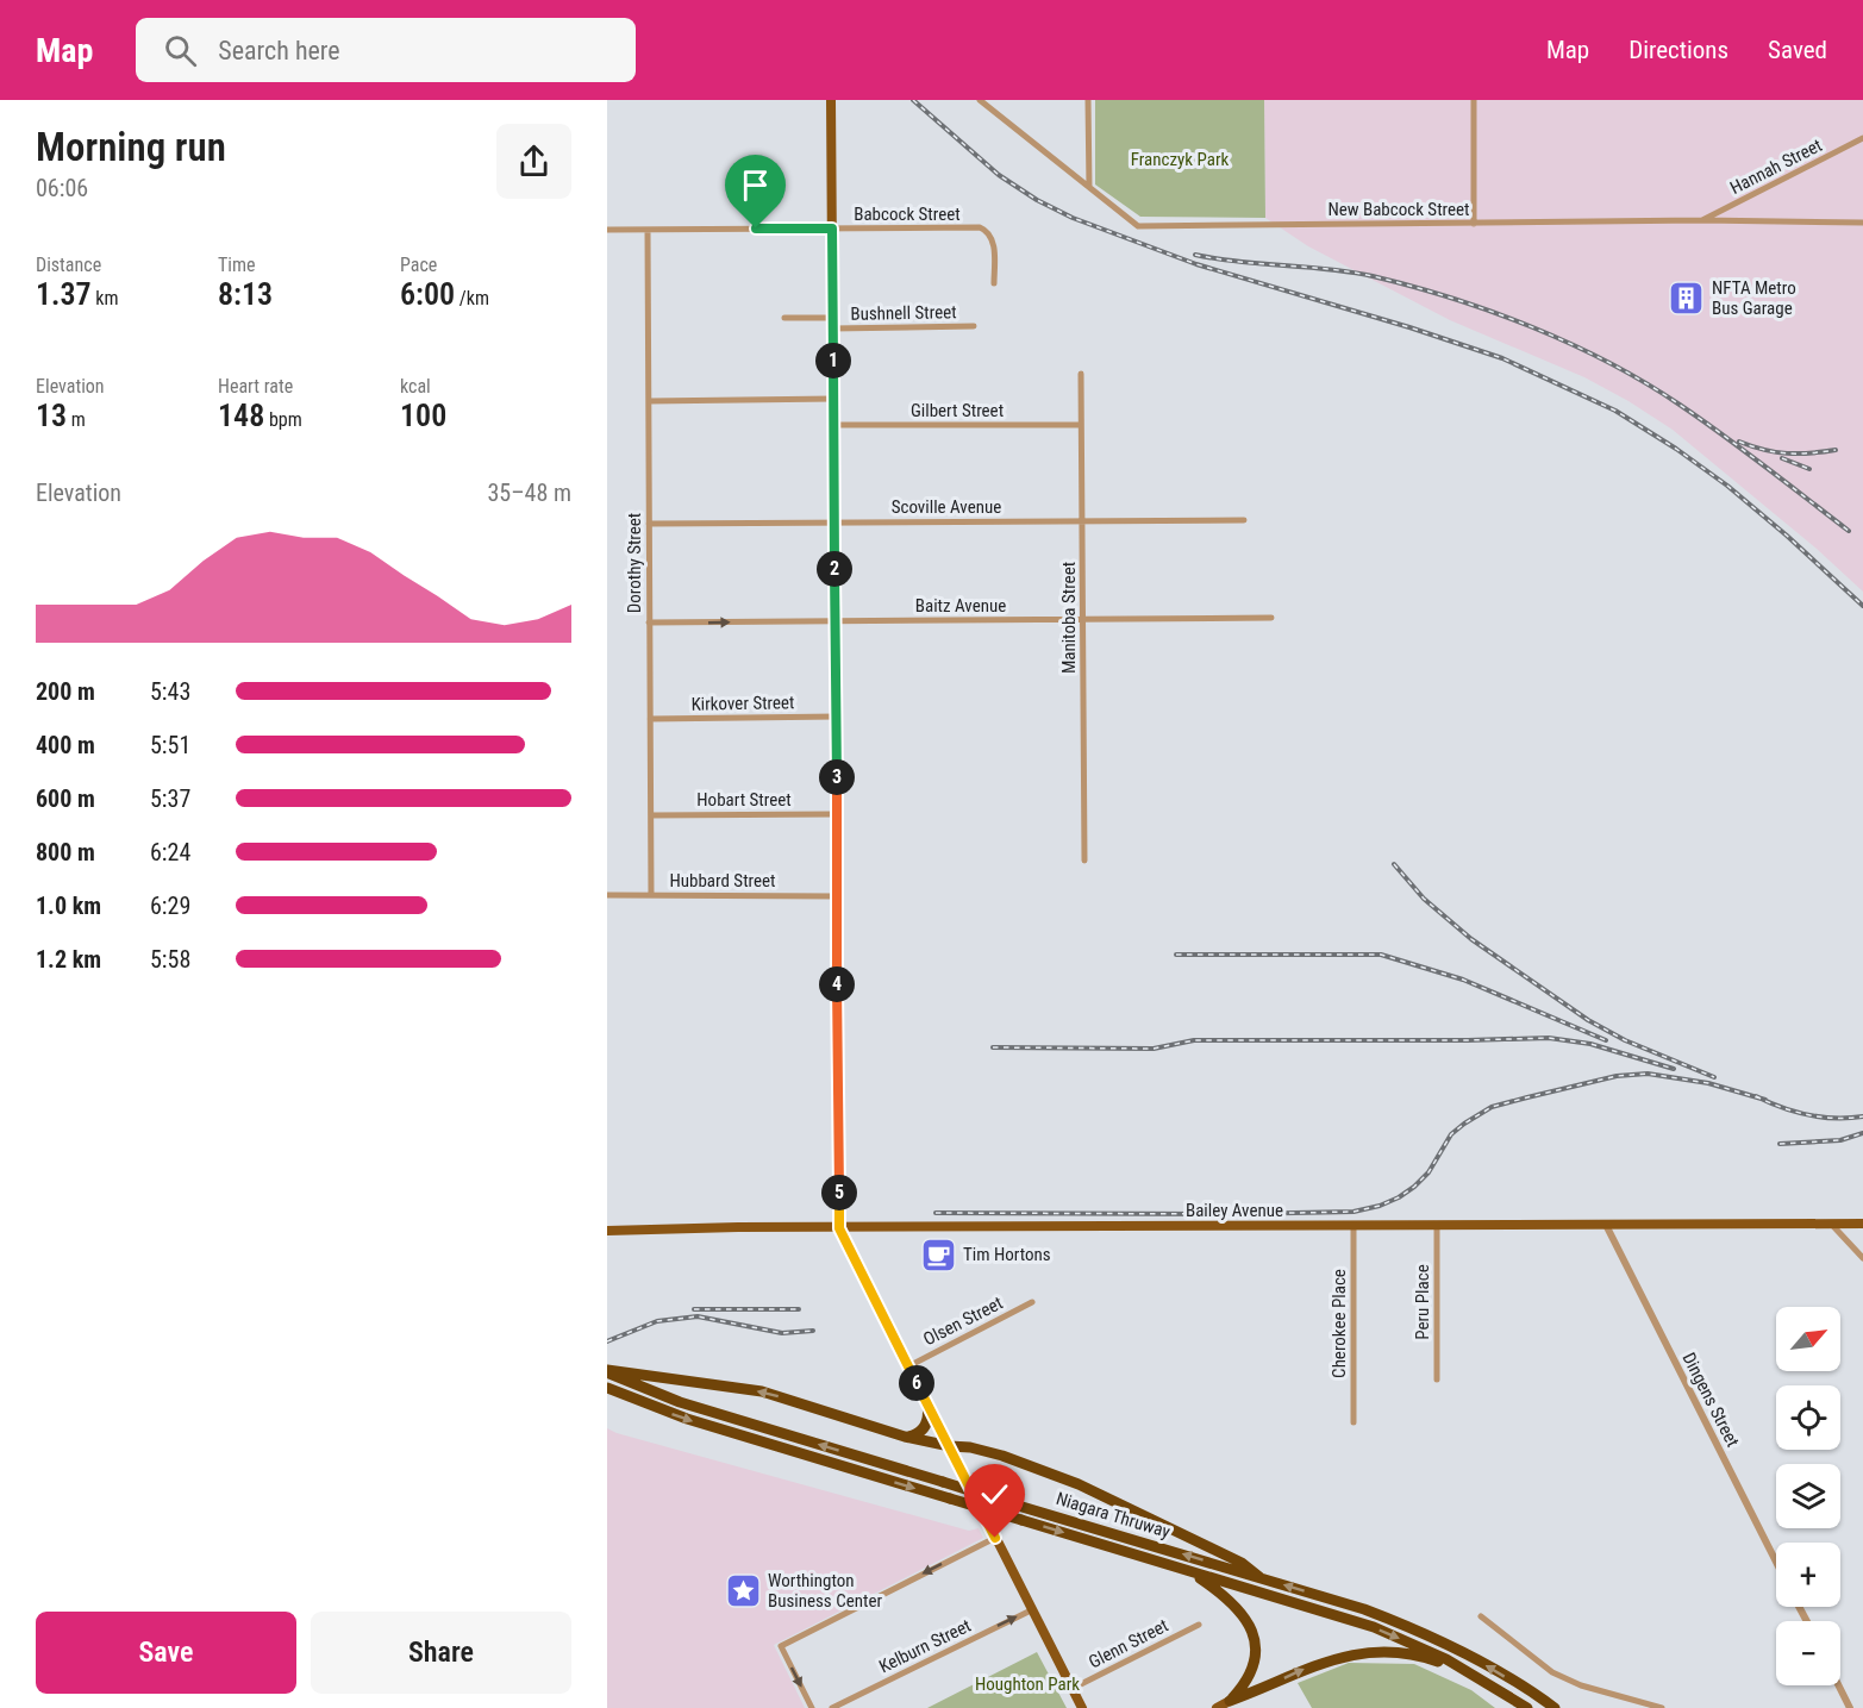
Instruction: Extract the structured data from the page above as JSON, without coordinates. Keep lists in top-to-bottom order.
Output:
{
  "streets": {
    "highway": ["Niagara Thruway"],
    "main road": ["Bailey Avenue"],
    "street": [
      "Hannah Street",
      "New Babcock Street",
      "Babcock Street",
      "Bushnell Street",
      "Gilbert Street",
      "Scoville Avenue",
      "Dorothy Street",
      "Baitz Avenue",
      "Manitoba Street",
      "Kirkover Street",
      "Hobart Street",
      "Hubbard Street",
      "Peru Place",
      "Olsen Street",
      "Cherokee Place",
      "Dingens Street",
      "Glenn Street",
      "Kelburn Street"
    ]
  },
  "crossings": [
    ["Hannah Street", "New Babcock Street"],
    ["Babcock Street", "Dorothy Street"],
    ["Gilbert Street", "Manitoba Street"],
    ["Scoville Avenue", "Dorothy Street"],
    ["Scoville Avenue", "Manitoba Street"],
    ["Dorothy Street", "Baitz Avenue"],
    ["Dorothy Street", "Kirkover Street"],
    ["Dorothy Street", "Hobart Street"],
    ["Dorothy Street", "Hubbard Street"],
    ["Baitz Avenue", "Manitoba Street"],
    ["Bailey Avenue", "Peru Place"],
    ["Bailey Avenue", "Cherokee Place"],
    ["Bailey Avenue", "Dingens Street"]
  ],
  "one_way": ["Kelburn Street"],
  "parks": ["Franczyk Park", "Houghton Park"],
  "places": {
    "building": ["NFTA Metro Bus Garage"],
    "cafe": ["Tim Hortons"],
    "place": ["Worthington Business Center"]
  },
  "north": "top right",
  "page": {
    "header": "Map",
    "search": "Search here",
    "nav": ["Map", "Directions", "Saved"],
    "heading": ["Morning run", "06:06"],
    "stats": [
      ["Distance", "1.37 km"],
      ["Time", "8:13"],
      ["Pace", "6:00 /km"],
      ["Elevation", "13 m"],
      ["Heart rate", "148 bpm"],
      ["kcal", "100"]
    ],
    "pins": [
      "1",
      "2",
      "3",
      "4",
      "5",
      "6"
    ],
    "chart": ["Elevation", "35–48 m"],
    "list": [
      {
        "name": "200 m",
        "note": "5:43"
      },
      {
        "name": "400 m",
        "note": "5:51"
      },
      {
        "name": "600 m",
        "note": "5:37"
      },
      {
        "name": "800 m",
        "note": "6:24"
      },
      {
        "name": "1.0 km",
        "note": "6:29"
      },
      {
        "name": "1.2 km",
        "note": "5:58"
      }
    ],
    "map_buttons": ["+", "−"],
    "buttons": ["Save", "Share"]
  }
}
